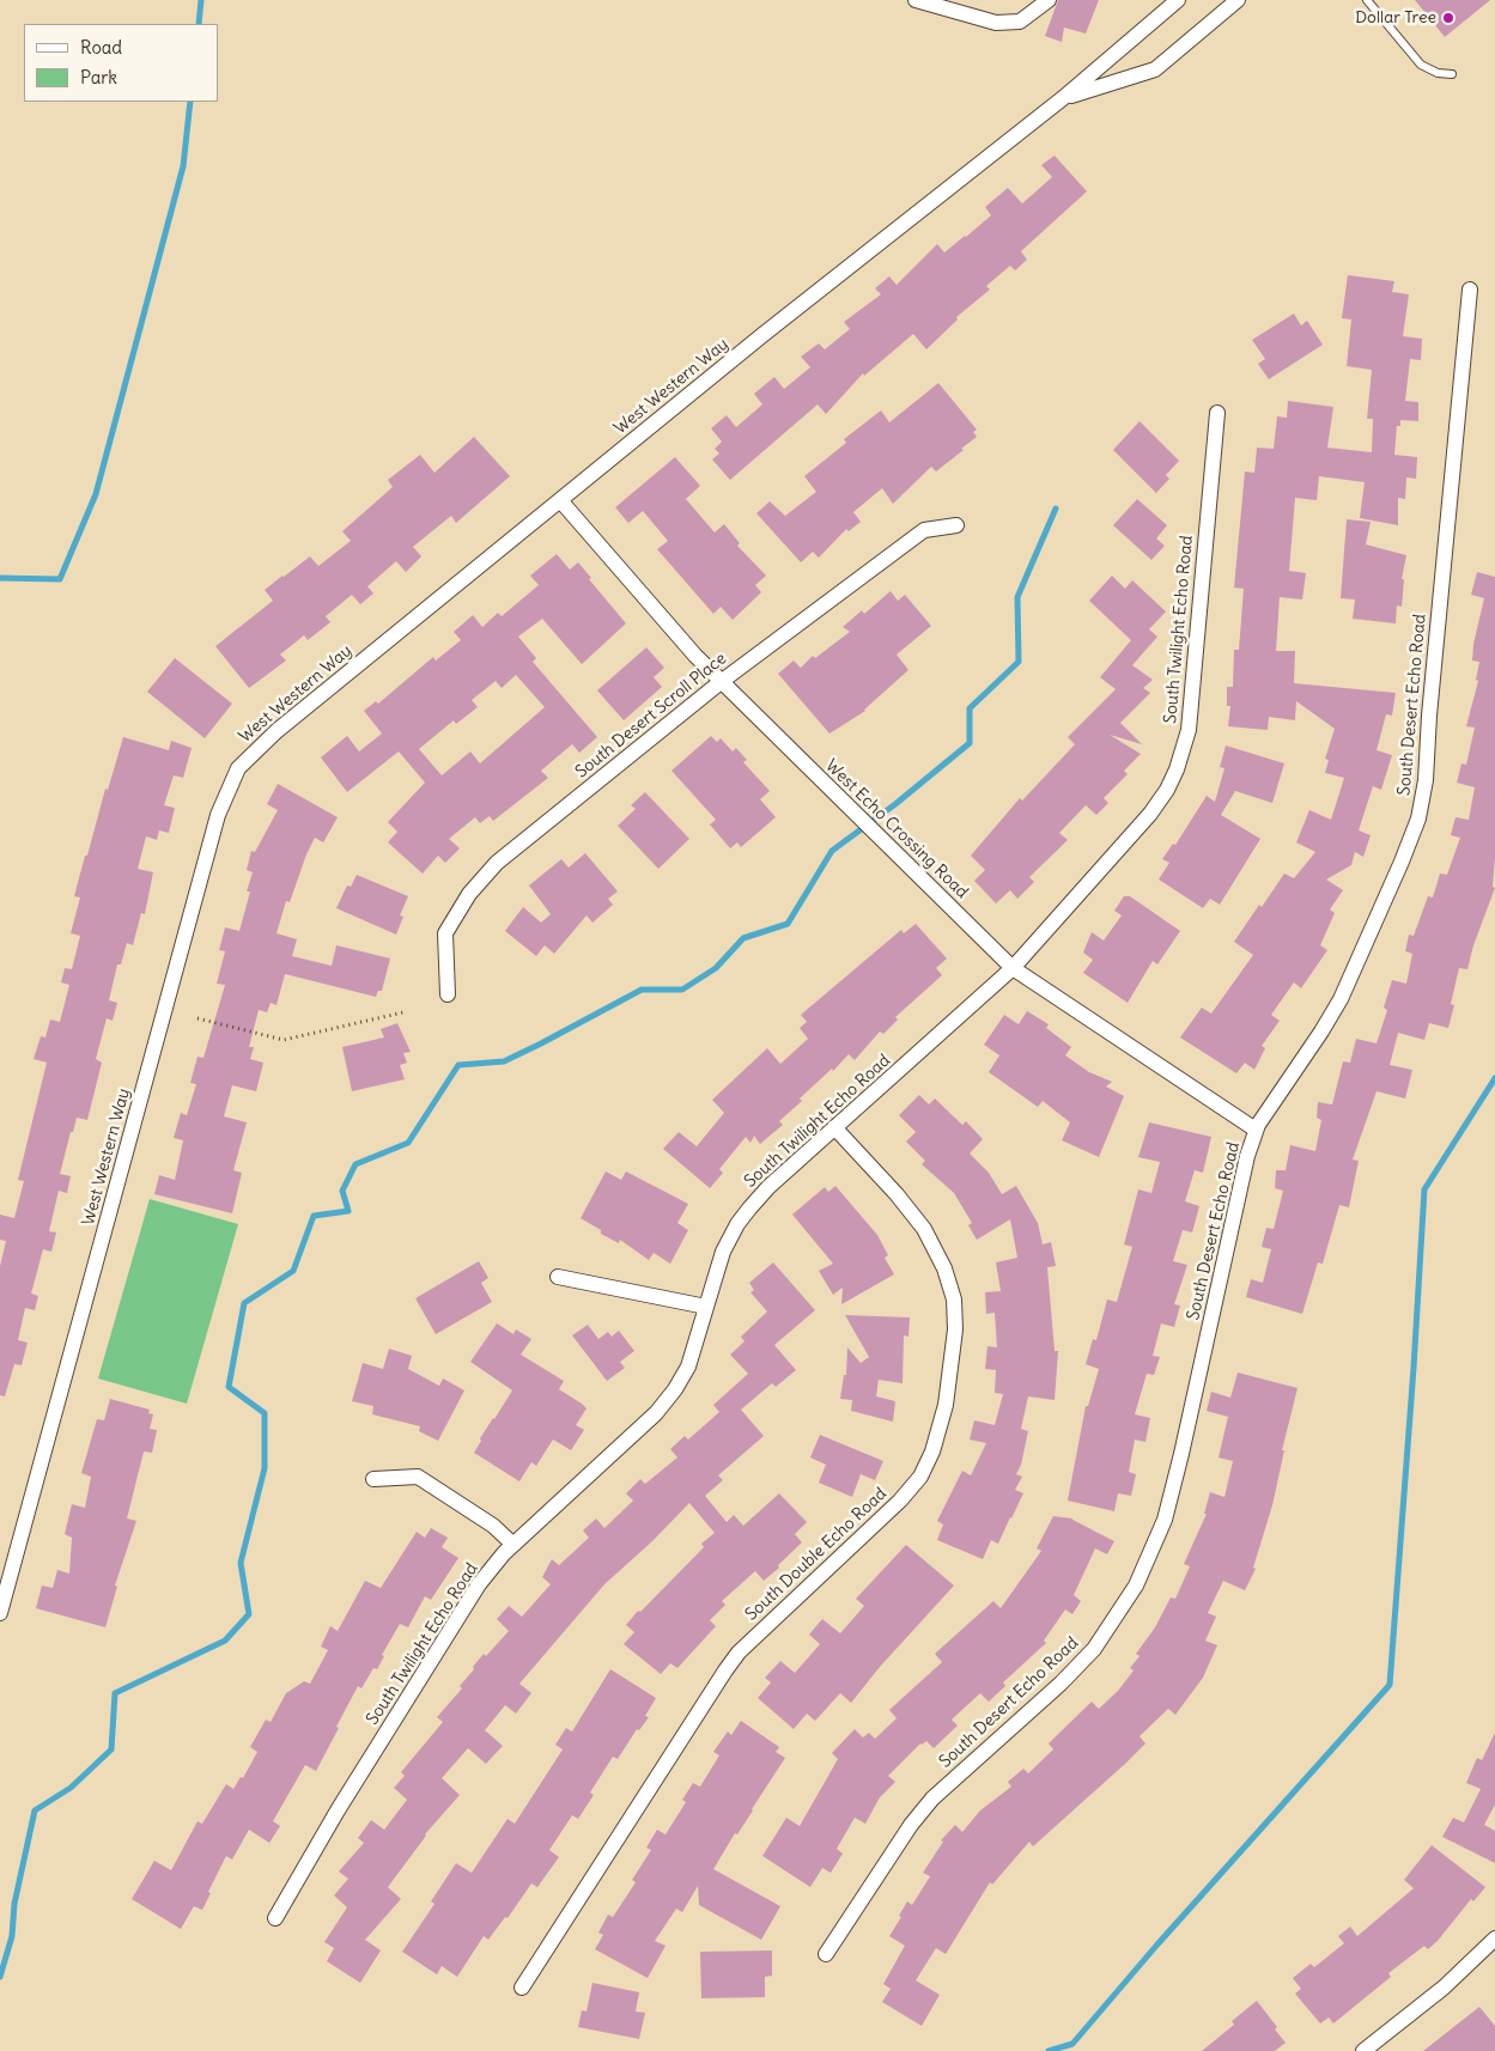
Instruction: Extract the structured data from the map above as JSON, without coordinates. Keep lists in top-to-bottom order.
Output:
{
  "streets": {
    "street": [
      "West Western Way",
      "South Twilight Echo Road",
      "South Desert Echo Road",
      "South Desert Scroll Place",
      "West Echo Crossing Road",
      "South Double Echo Road"
    ]
  },
  "crossings": [
    ["West Western Way", "West Echo Crossing Road"],
    ["South Twilight Echo Road", "West Echo Crossing Road"],
    ["South Twilight Echo Road", "South Double Echo Road"],
    ["South Desert Echo Road", "West Echo Crossing Road"],
    ["South Desert Scroll Place", "West Echo Crossing Road"]
  ],
  "places": ["Dollar Tree"],
  "legend": ["Road", "Park"]
}
